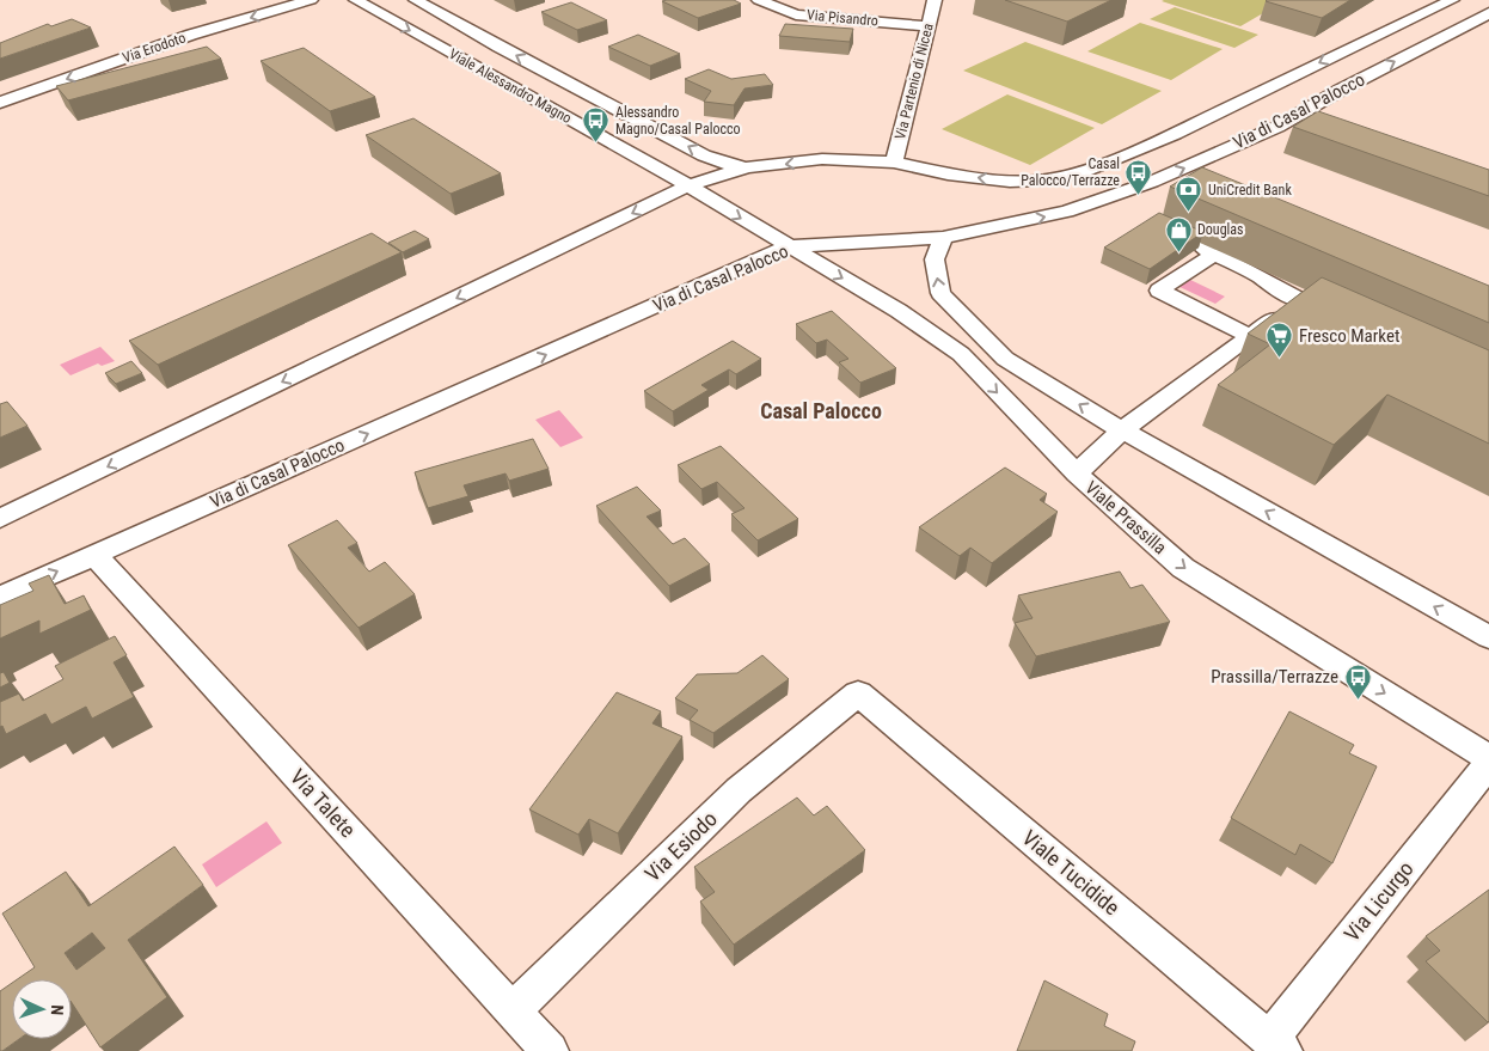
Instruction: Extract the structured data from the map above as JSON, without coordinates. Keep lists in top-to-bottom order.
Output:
{
  "streets": {
    "street": [
      "Via Pisandro",
      "Via Erodoto",
      "Via Partenio di Nicea",
      "Viale Alessandro Magno",
      "Via di Casal Palocco",
      "Viale Prassilla",
      "Via Talete",
      "Via Esiodo",
      "Viale Tucidide",
      "Via Licurgo"
    ]
  },
  "crossings": [
    ["Via Pisandro", "Via Partenio di Nicea"],
    ["Via Partenio di Nicea", "Via di Casal Palocco"],
    ["Viale Alessandro Magno", "Via di Casal Palocco"],
    ["Viale Alessandro Magno", "Viale Prassilla"],
    ["Via di Casal Palocco", "Viale Prassilla"],
    ["Via di Casal Palocco", "Via Talete"],
    ["Via Talete", "Via Esiodo"],
    ["Via Esiodo", "Viale Tucidide"],
    ["Viale Tucidide", "Via Licurgo"]
  ],
  "one_way": ["Via Erodoto"],
  "districts": ["Casal Palocco"],
  "places": {
    "bus stop": ["Alessandro Magno/Casal Palocco", "Casal Palocco/Terrazze", "Prassilla/Terrazze"],
    "bank": ["UniCredit Bank"],
    "shop": ["Douglas"],
    "supermarket": ["Fresco Market"]
  },
  "north": "right"
}
